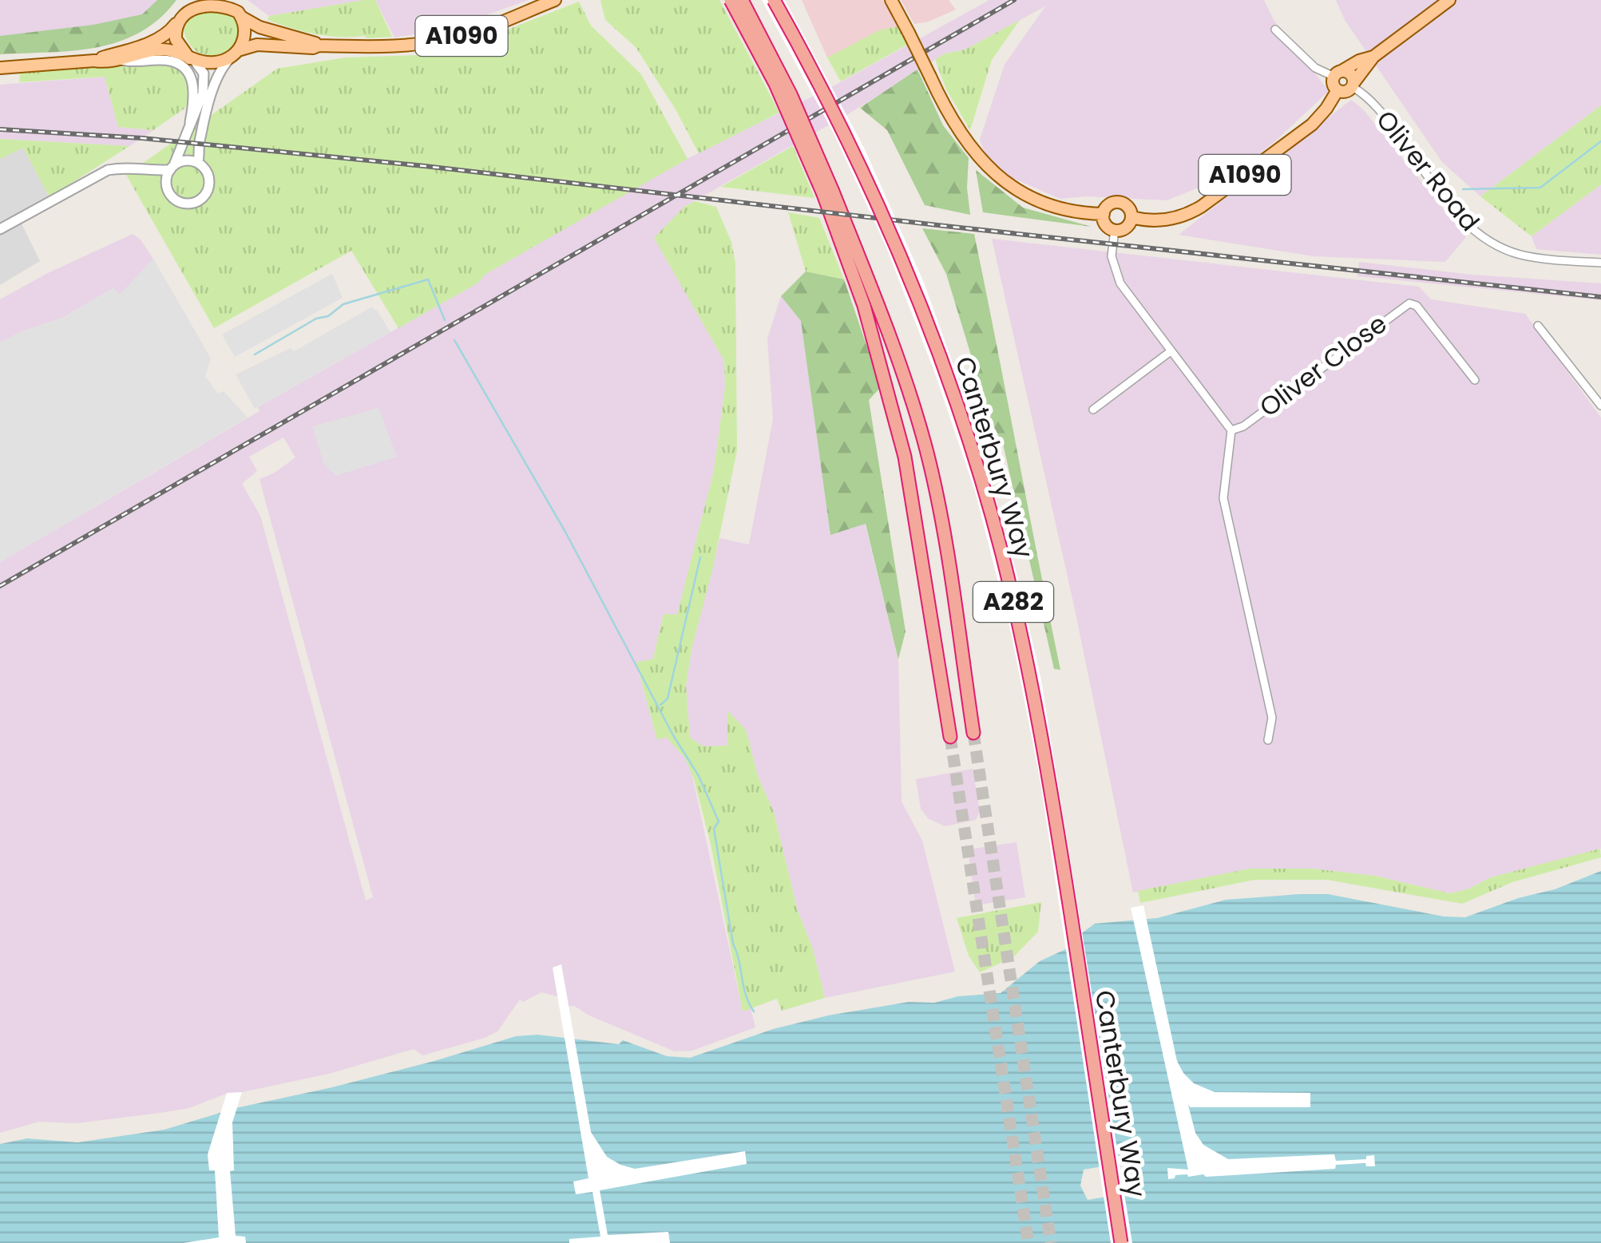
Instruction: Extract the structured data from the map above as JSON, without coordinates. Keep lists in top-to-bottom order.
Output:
{
  "streets": {
    "highway": ["Canterbury Way", "A282"],
    "main road": ["A1090"],
    "street": ["Oliver Road", "Oliver Close"]
  },
  "crossings": [
    ["A1090", "Oliver Road"],
    ["A1090", "Oliver Close"]
  ]
}
